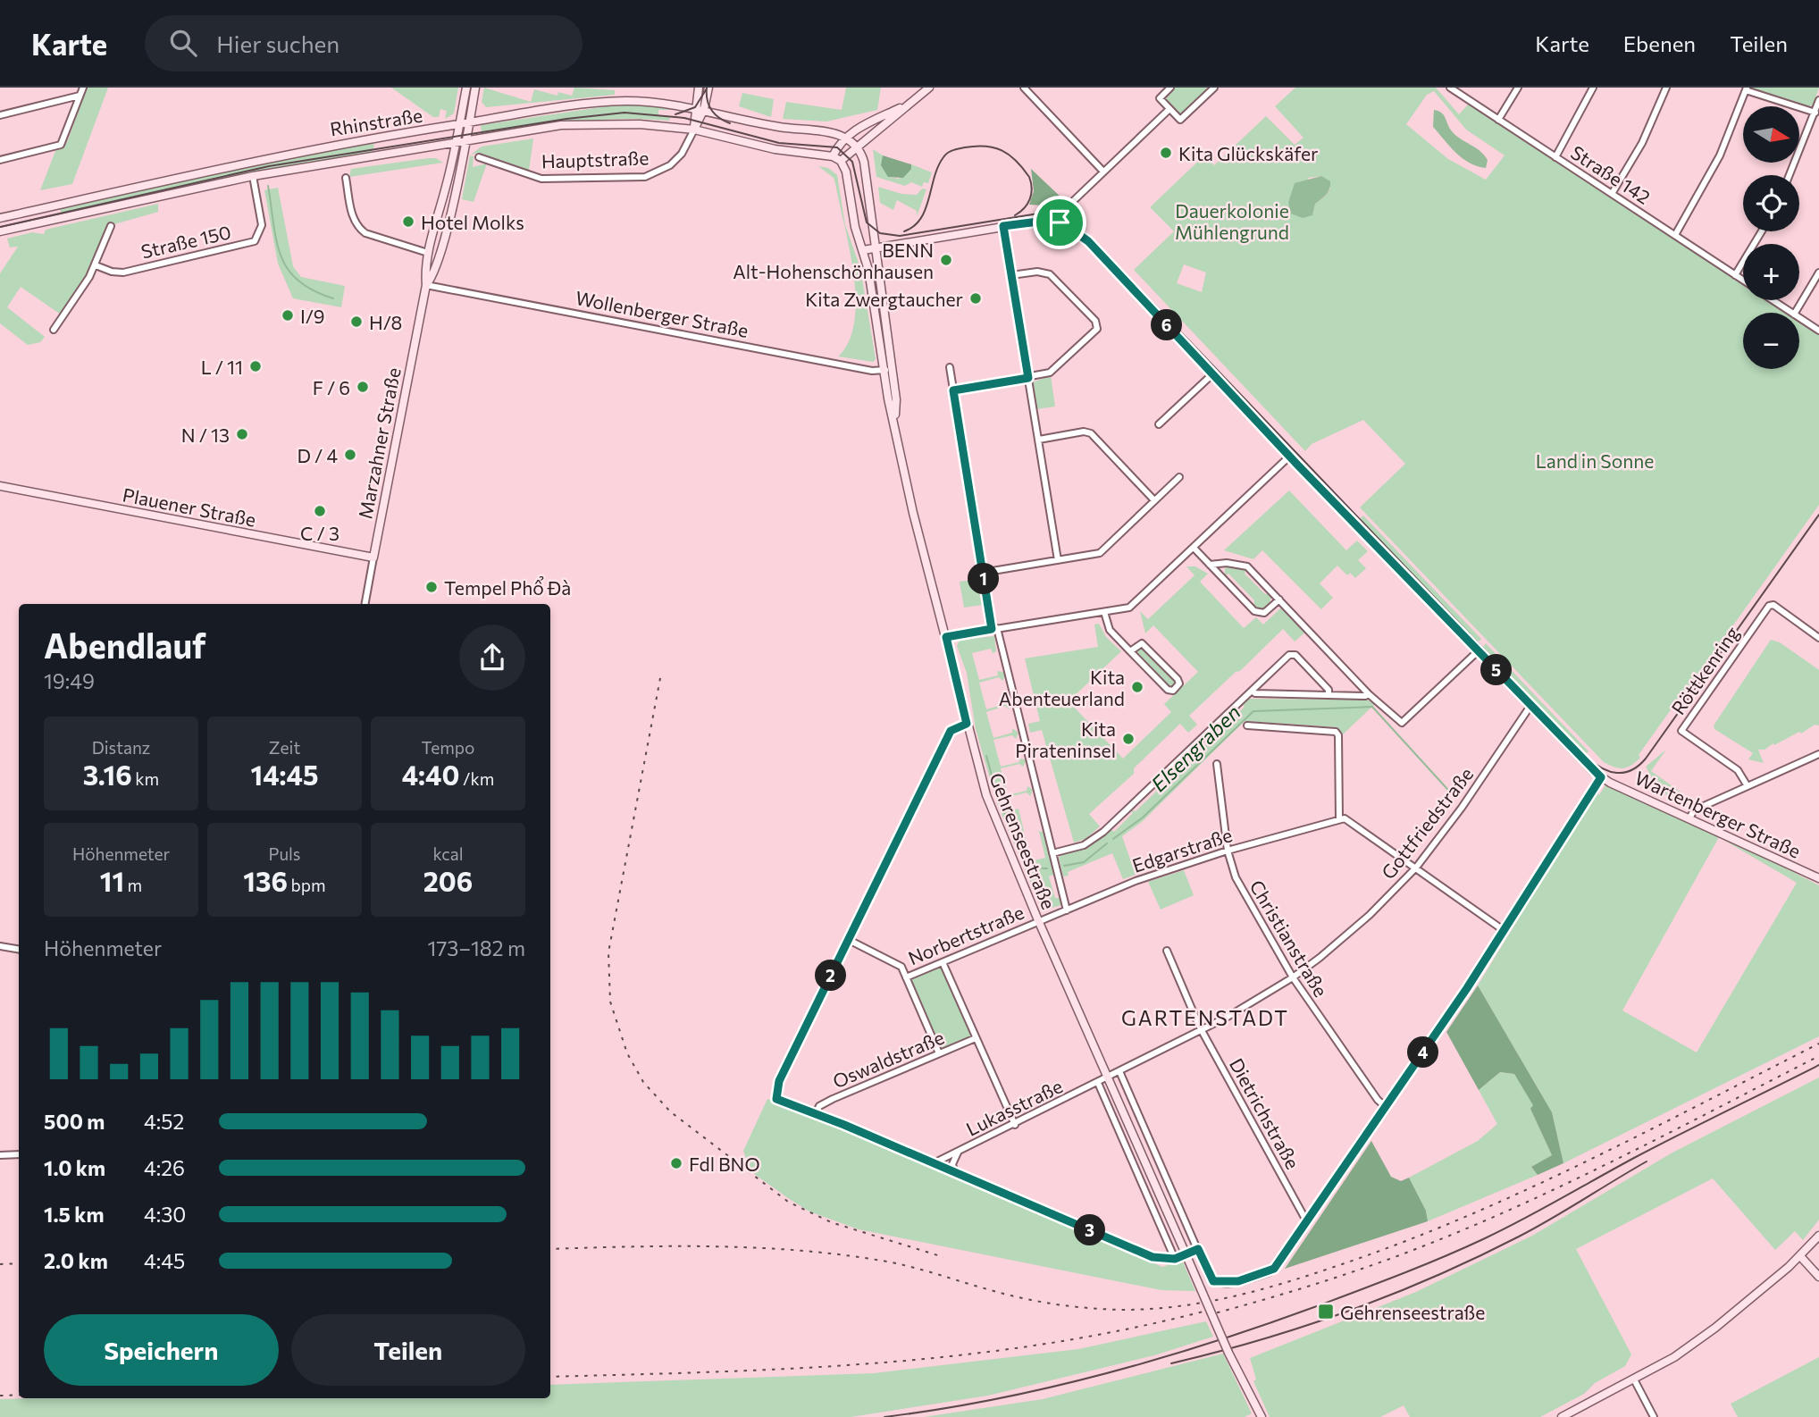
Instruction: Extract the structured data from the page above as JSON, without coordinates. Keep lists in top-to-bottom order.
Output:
{
  "streets": {
    "main road": [
      "Rhinstraße",
      "Hauptstraße",
      "Marzahner Straße",
      "Plauener Straße",
      "Wartenberger Straße",
      "Gehrenseestraße"
    ],
    "street": [
      "Straße 142",
      "Straße 150",
      "Wollenberger Straße",
      "Röttkenring",
      "Gottfriedstraße",
      "Edgarstraße",
      "Norbertstraße",
      "Christianstraße",
      "Oswaldstraße",
      "Lukasstraße",
      "Dietrichstraße"
    ]
  },
  "crossings": [
    ["Rhinstraße", "Hauptstraße"],
    ["Rhinstraße", "Straße 150"],
    ["Rhinstraße", "Marzahner Straße"],
    ["Wollenberger Straße", "Marzahner Straße"],
    ["Wollenberger Straße", "Gehrenseestraße"],
    ["Marzahner Straße", "Plauener Straße"],
    ["Wartenberger Straße", "Gottfriedstraße"],
    ["Gottfriedstraße", "Gehrenseestraße"],
    ["Gottfriedstraße", "Christianstraße"],
    ["Gottfriedstraße", "Lukasstraße"],
    ["Gottfriedstraße", "Dietrichstraße"],
    ["Gehrenseestraße", "Edgarstraße"],
    ["Gehrenseestraße", "Norbertstraße"],
    ["Gehrenseestraße", "Lukasstraße"],
    ["Edgarstraße", "Norbertstraße"],
    ["Edgarstraße", "Christianstraße"]
  ],
  "districts": ["GARTENSTADT"],
  "water": ["Elsengraben"],
  "parks": ["Dauerkolonie Mühlengrund", "Land in Sonne"],
  "places": {
    "other": [
      "Kita Glückskäfer",
      "Hotel Molks",
      "BENN Alt-Hohenschönhausen",
      "Kita Zwergtaucher",
      "I/9",
      "H/8",
      "L / 11",
      "F / 6",
      "N / 13",
      "D / 4",
      "C / 3",
      "Tempel Phổ Đà",
      "Kita Abenteuerland",
      "Kita Pirateninsel",
      "Fdl BNO"
    ],
    "transit": ["Gehrenseestraße"]
  },
  "north": "right",
  "page": {
    "header": "Karte",
    "search": "Hier suchen",
    "nav": ["Karte", "Ebenen", "Teilen"],
    "map_buttons": ["+", "−"],
    "pins": [
      "6",
      "1",
      "5",
      "2",
      "4",
      "3"
    ],
    "heading": ["Abendlauf", "19:49"],
    "stats": [
      ["Distanz", "3.16 km"],
      ["Zeit", "14:45"],
      ["Tempo", "4:40 /km"],
      ["Höhenmeter", "11 m"],
      ["Puls", "136 bpm"],
      ["kcal", "206"]
    ],
    "chart": ["Höhenmeter", "173–182 m"],
    "list": [
      {
        "name": "500 m",
        "note": "4:52"
      },
      {
        "name": "1.0 km",
        "note": "4:26"
      },
      {
        "name": "1.5 km",
        "note": "4:30"
      },
      {
        "name": "2.0 km",
        "note": "4:45"
      }
    ],
    "buttons": ["Speichern", "Teilen"]
  }
}
